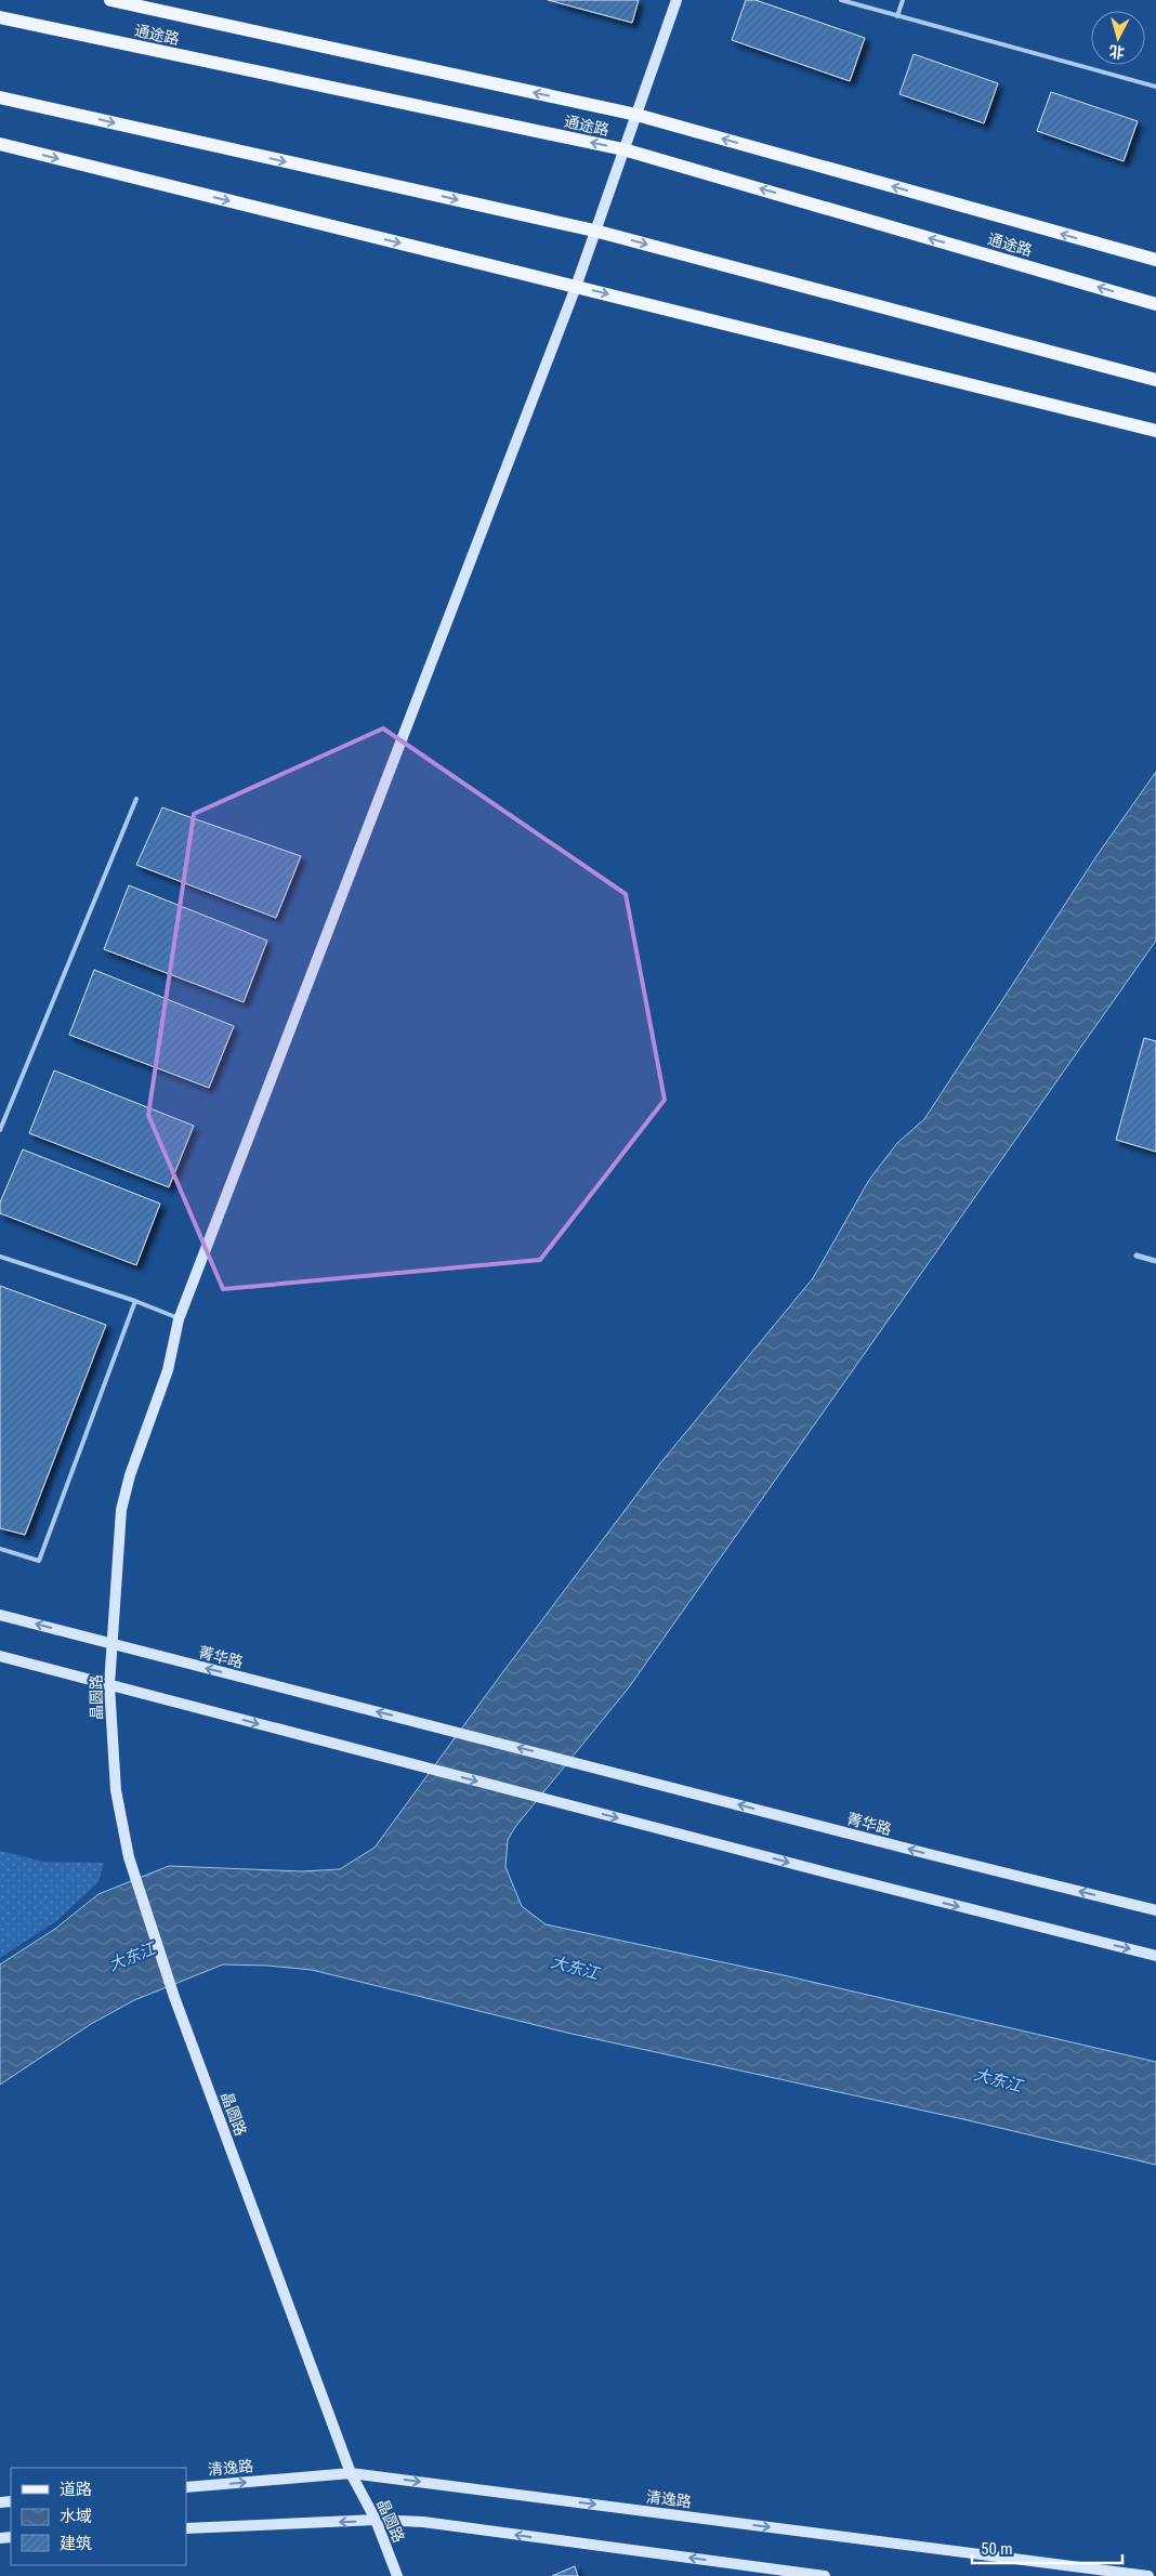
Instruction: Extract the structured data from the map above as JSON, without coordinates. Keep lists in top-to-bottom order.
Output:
{
  "streets": {
    "main road": ["通途路"],
    "street": ["菁华路", "晶圆路", "清逸路"]
  },
  "crossings": [
    ["通途路", "晶圆路"],
    ["菁华路", "晶圆路"],
    ["晶圆路", "清逸路"]
  ],
  "water": ["大东江"],
  "legend": ["道路", "水域", "建筑"],
  "scale_bar": "50 m",
  "north": "bottom"
}
